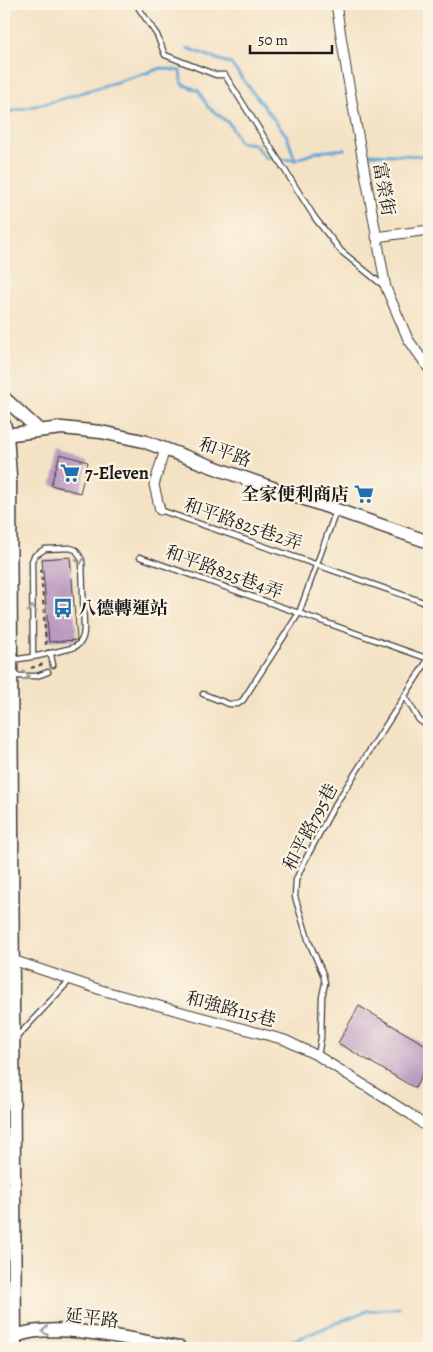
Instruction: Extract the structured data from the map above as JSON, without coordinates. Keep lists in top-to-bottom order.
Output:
{
  "streets": {
    "street": [
      "富榮街",
      "和平路",
      "和強路115巷",
      "延平路"
    ],
    "lane": ["和平路825巷2弄", "和平路825巷4弄", "和平路795巷"]
  },
  "crossings": [
    ["和平路825巷4弄", "和平路795巷"],
    ["和平路795巷", "和強路115巷"]
  ],
  "one_way": ["延平路"],
  "places": {
    "supermarket": ["7-Eleven", "全家便利商店"],
    "bus stop": ["八德轉運站"]
  },
  "scale_bar": "50 m"
}
